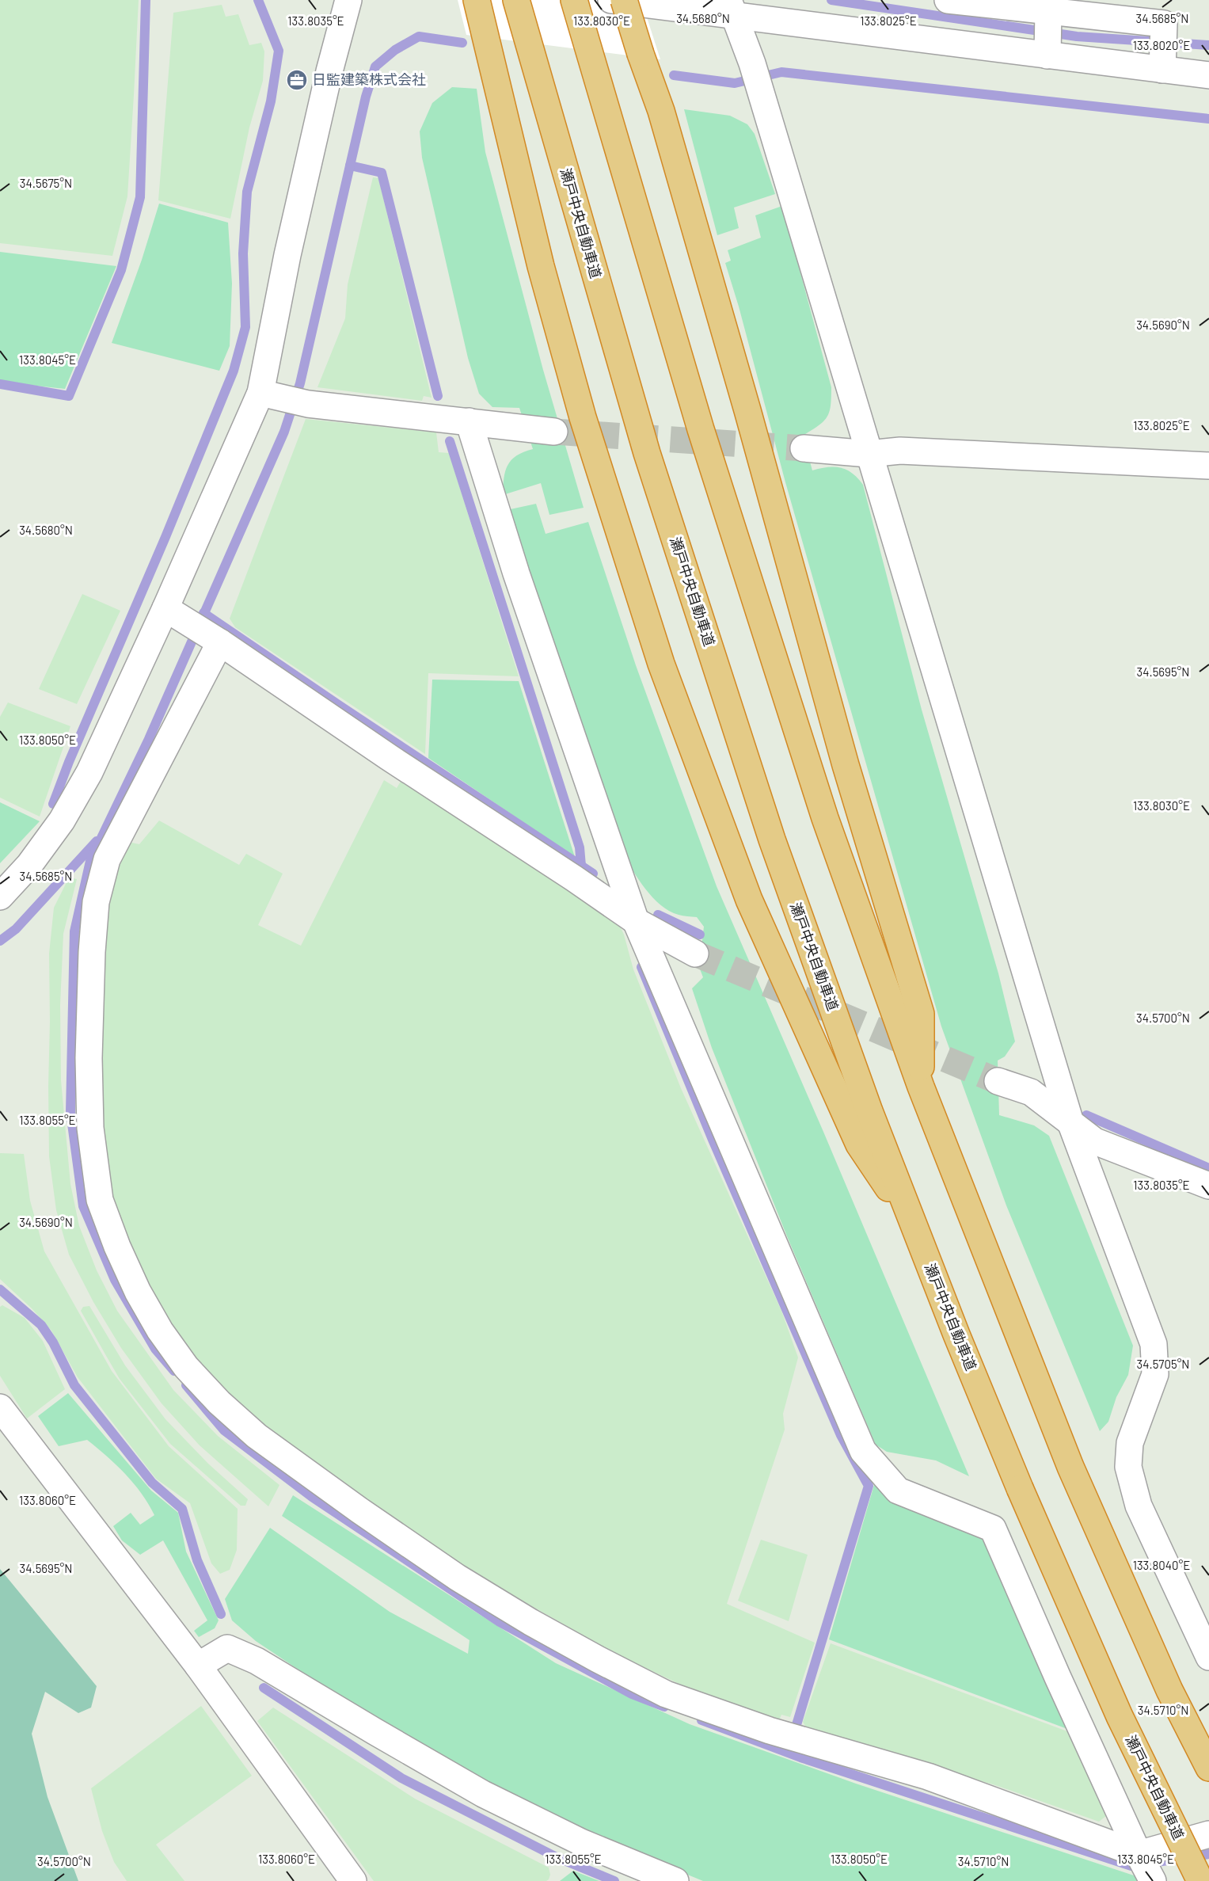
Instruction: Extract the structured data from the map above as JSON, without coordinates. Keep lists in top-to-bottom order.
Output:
{
  "streets": {
    "highway": ["瀬戸中央自動車道"]
  },
  "places": {
    "office": ["日監建築株式会社"]
  },
  "coordinates": [
    "34.5680°N",
    "34.5685°N",
    "133.8035°E",
    "133.8030°E",
    "133.8025°E",
    "133.8020°E",
    "34.5675°N",
    "34.5690°N",
    "133.8045°E",
    "34.5695°N",
    "133.8050°E",
    "34.5700°N",
    "133.8055°E",
    "34.5705°N",
    "133.8060°E",
    "133.8040°E",
    "34.5710°N"
  ]
}
